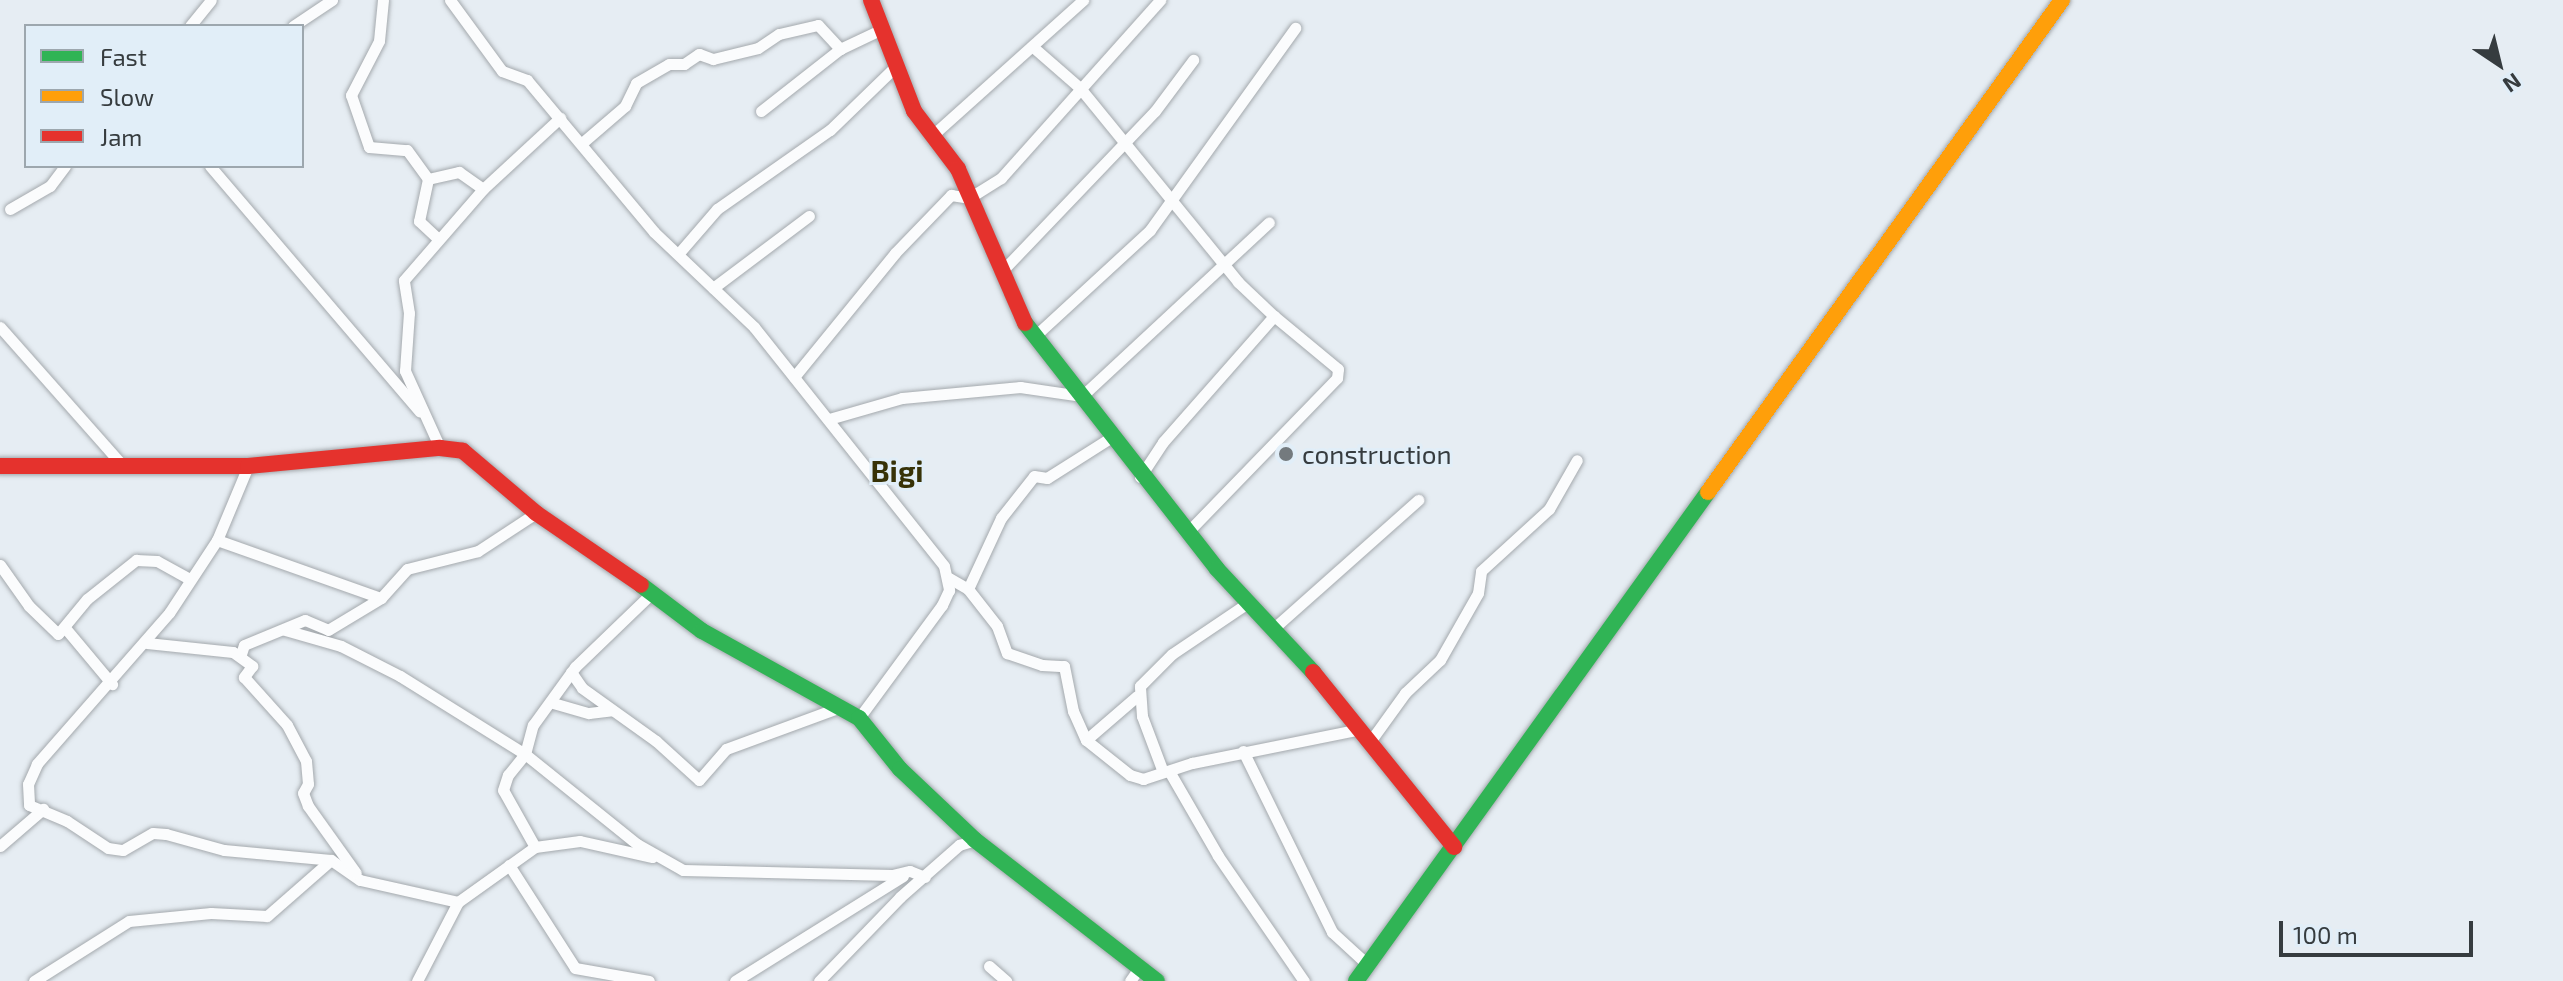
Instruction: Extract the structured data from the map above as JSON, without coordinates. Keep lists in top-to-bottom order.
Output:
{
  "districts": ["Bigi"],
  "places": ["construction"],
  "legend": ["Fast", "Slow", "Jam"],
  "scale_bar": "100 m",
  "north": "bottom right"
}
